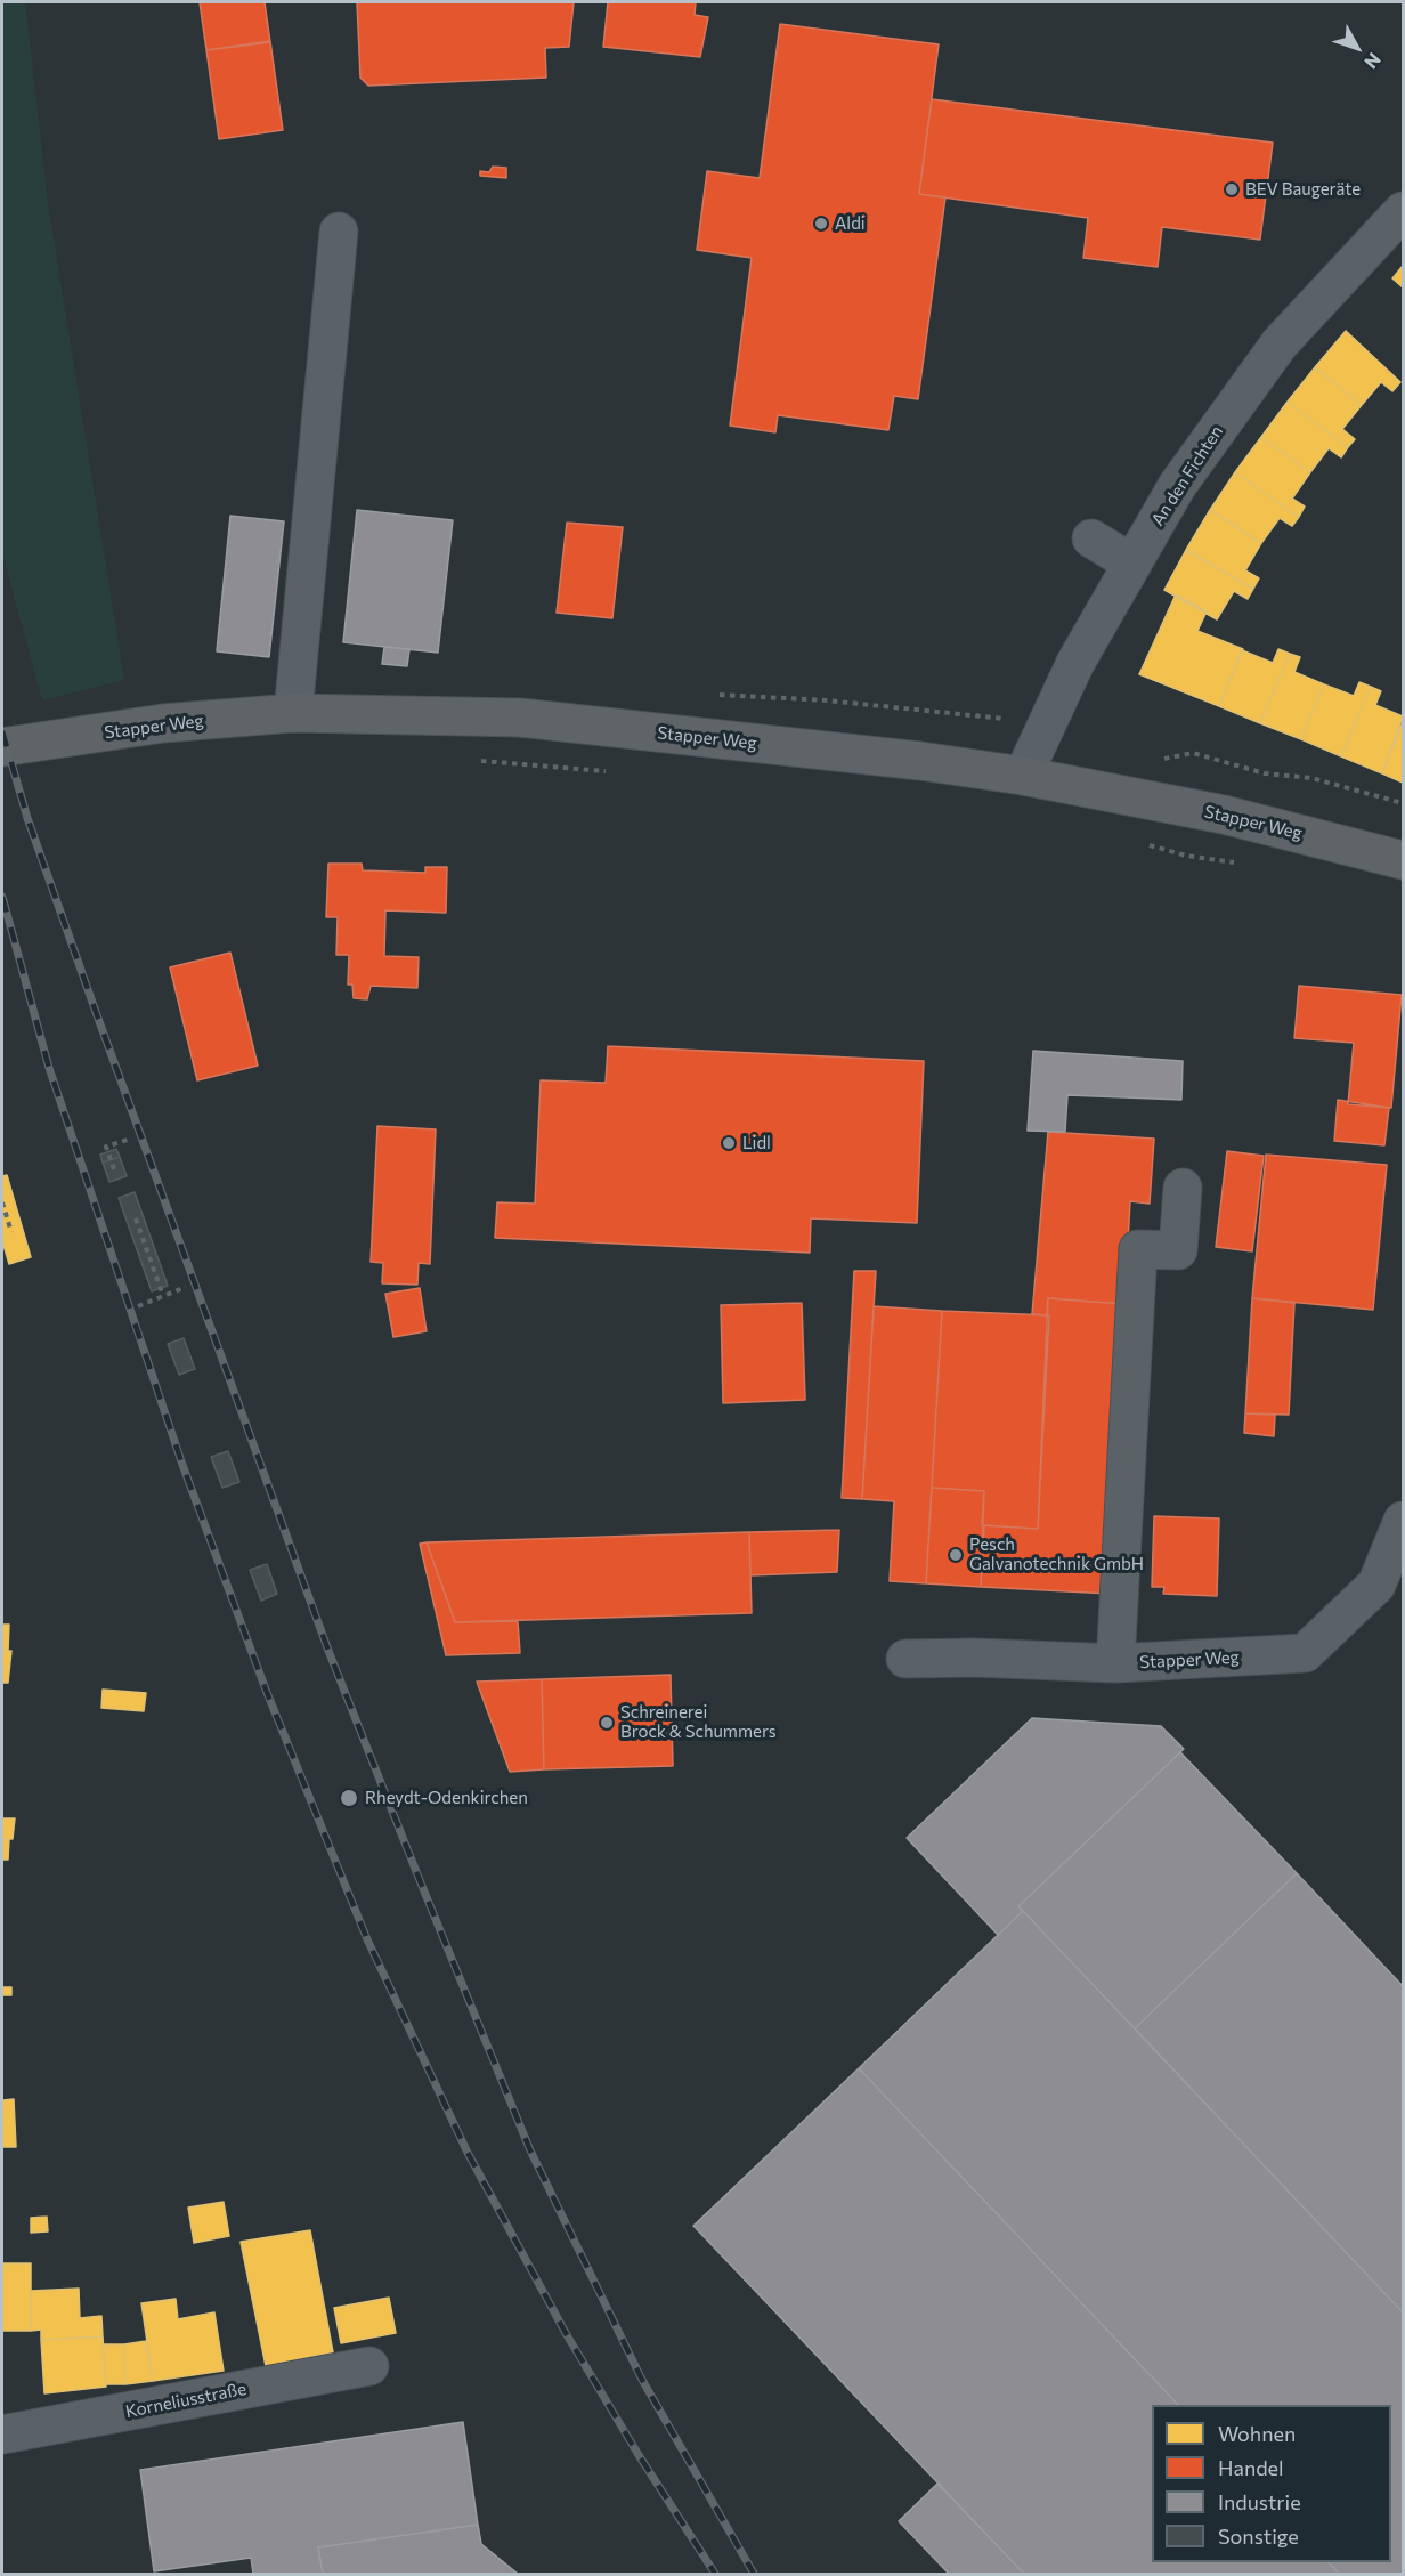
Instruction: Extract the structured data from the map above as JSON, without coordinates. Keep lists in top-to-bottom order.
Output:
{
  "streets": {
    "main road": ["Stapper Weg"],
    "street": ["An den Fichten", "Korneliusstraße"]
  },
  "crossings": [
    ["An den Fichten", "Stapper Weg"]
  ],
  "places": [
    "BEV Baugeräte",
    "Aldi",
    "Lidl",
    "Pesch Galvanotechnik GmbH",
    "Schreinerei Brock & Schummers",
    "Rheydt-Odenkirchen"
  ],
  "legend": [
    "Wohnen",
    "Handel",
    "Industrie",
    "Sonstige"
  ],
  "north": "bottom right"
}
